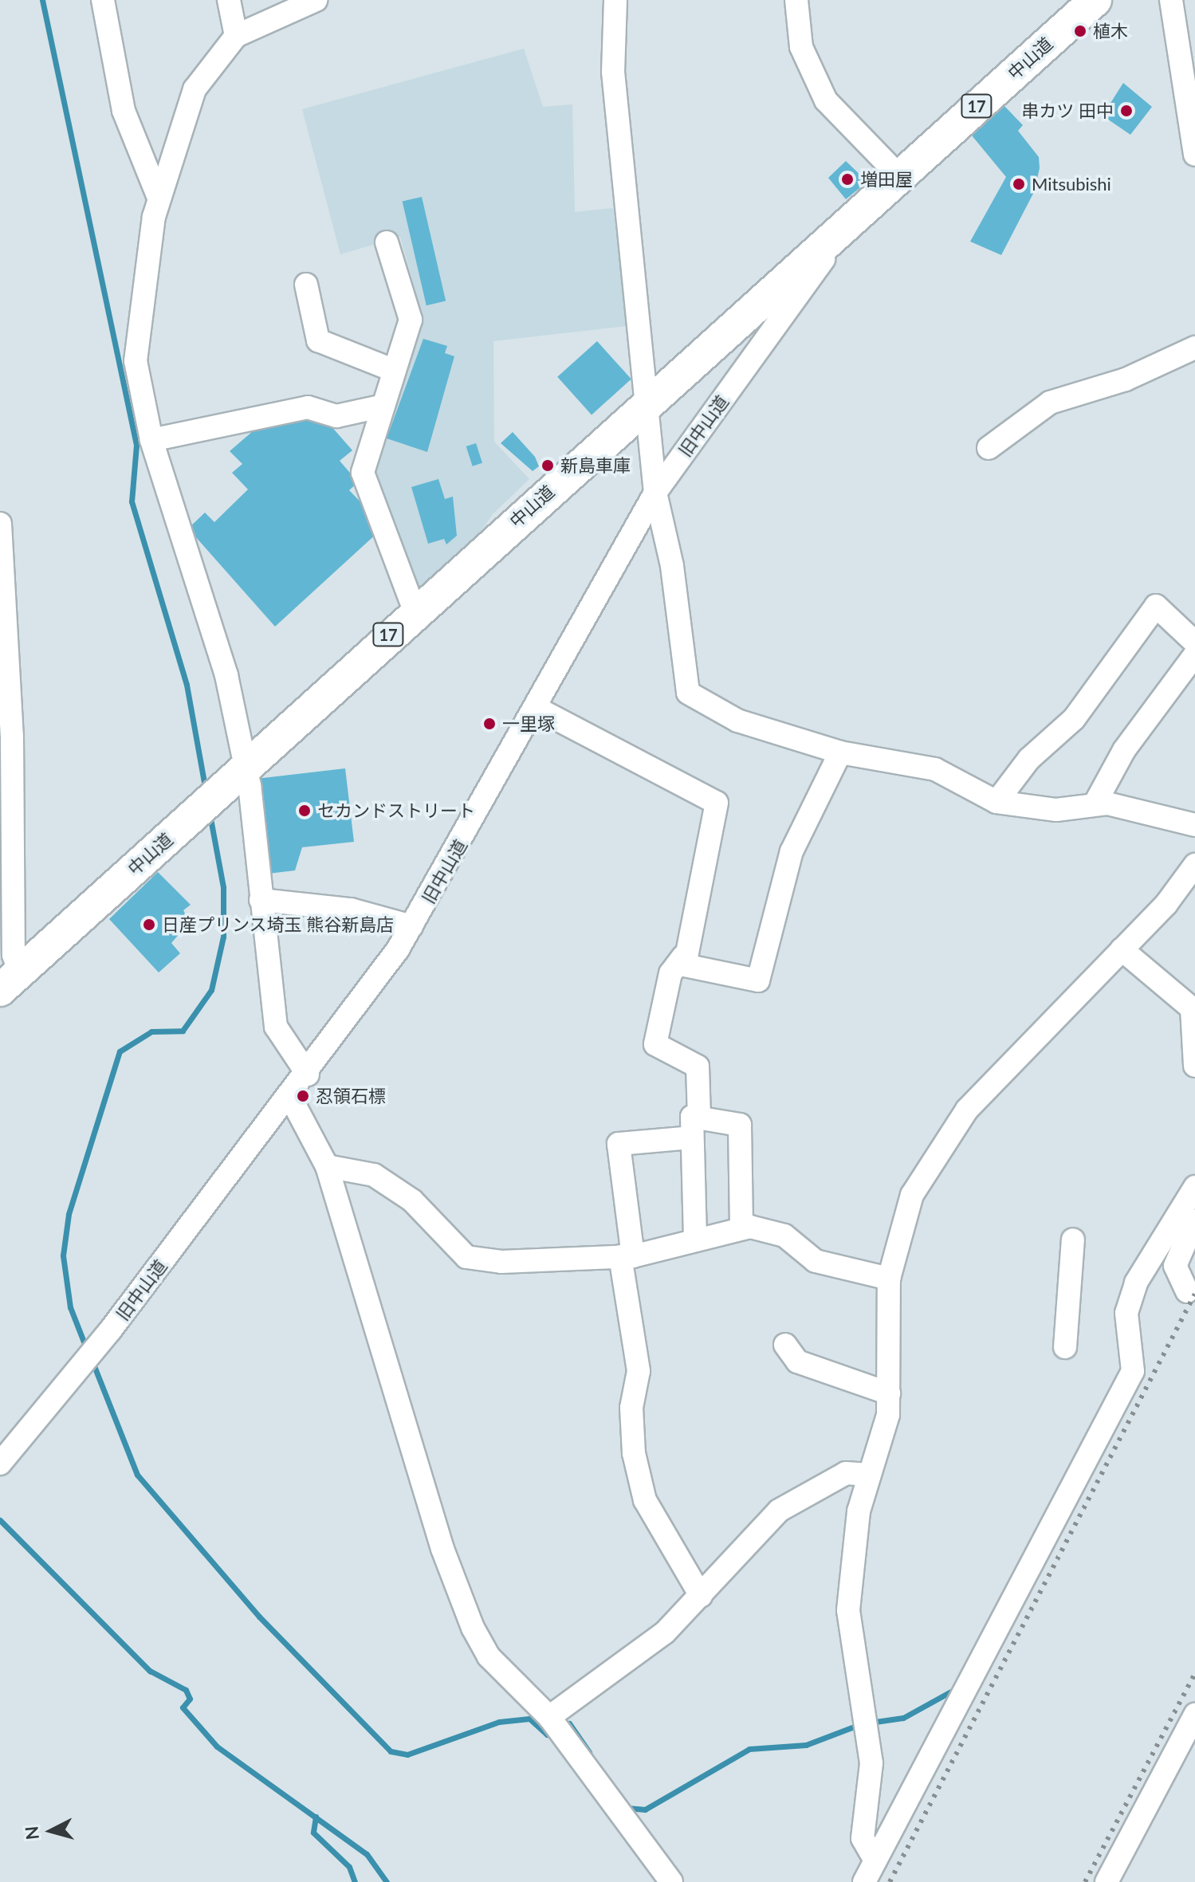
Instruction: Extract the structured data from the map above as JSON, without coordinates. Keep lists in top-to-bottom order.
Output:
{
  "streets": {
    "highway": ["中山道", "17"],
    "street": ["旧中山道"]
  },
  "crossings": [
    ["中山道", "旧中山道"]
  ],
  "places": [
    "植木",
    "串カツ 田中",
    "増田屋",
    "Mitsubishi",
    "新島車庫",
    "一里塚",
    "セカンドストリート",
    "日産プリンス埼玉 熊谷新島店",
    "忍領石標"
  ],
  "north": "left"
}
